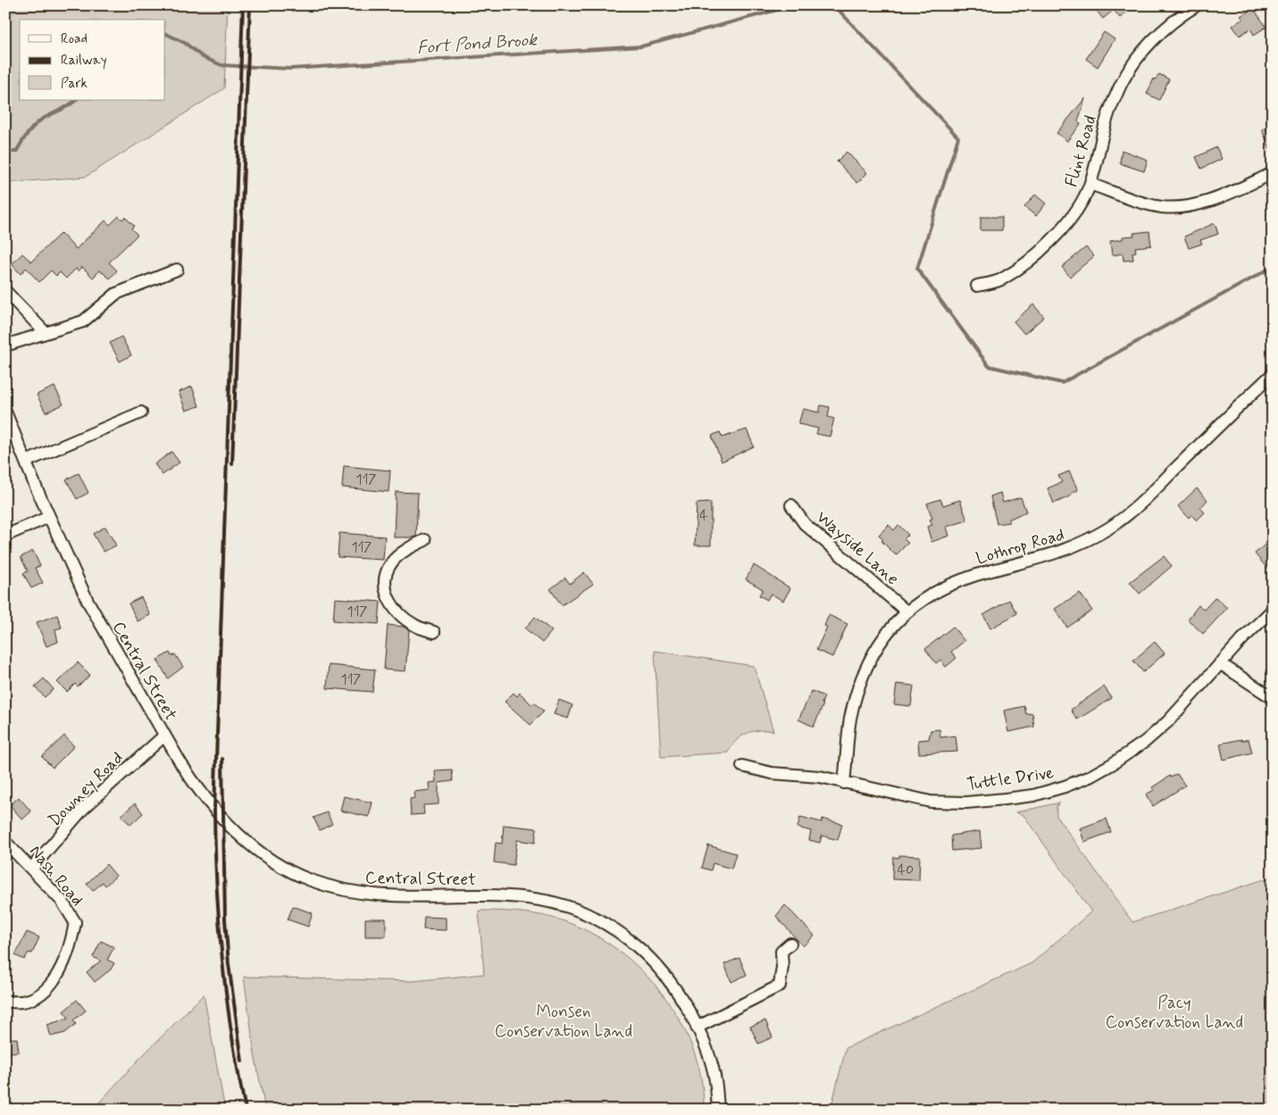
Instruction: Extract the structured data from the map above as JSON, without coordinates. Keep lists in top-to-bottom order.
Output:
{
  "streets": {
    "street": [
      "Flint Road",
      "Lothrop Road",
      "Wayside Lane",
      "Central Street",
      "Tuttle Drive",
      "Downey Road",
      "Nash Road"
    ]
  },
  "crossings": [
    ["Lothrop Road", "Wayside Lane"],
    ["Lothrop Road", "Tuttle Drive"],
    ["Central Street", "Downey Road"],
    ["Downey Road", "Nash Road"]
  ],
  "water": ["Fort Pond Brook"],
  "parks": ["Pacy Conservation Land", "Monsen Conservation Land"],
  "house_numbers": [
    "117",
    "4",
    "117",
    "117",
    "117",
    "40"
  ],
  "legend": ["Road", "Railway", "Park"]
}
